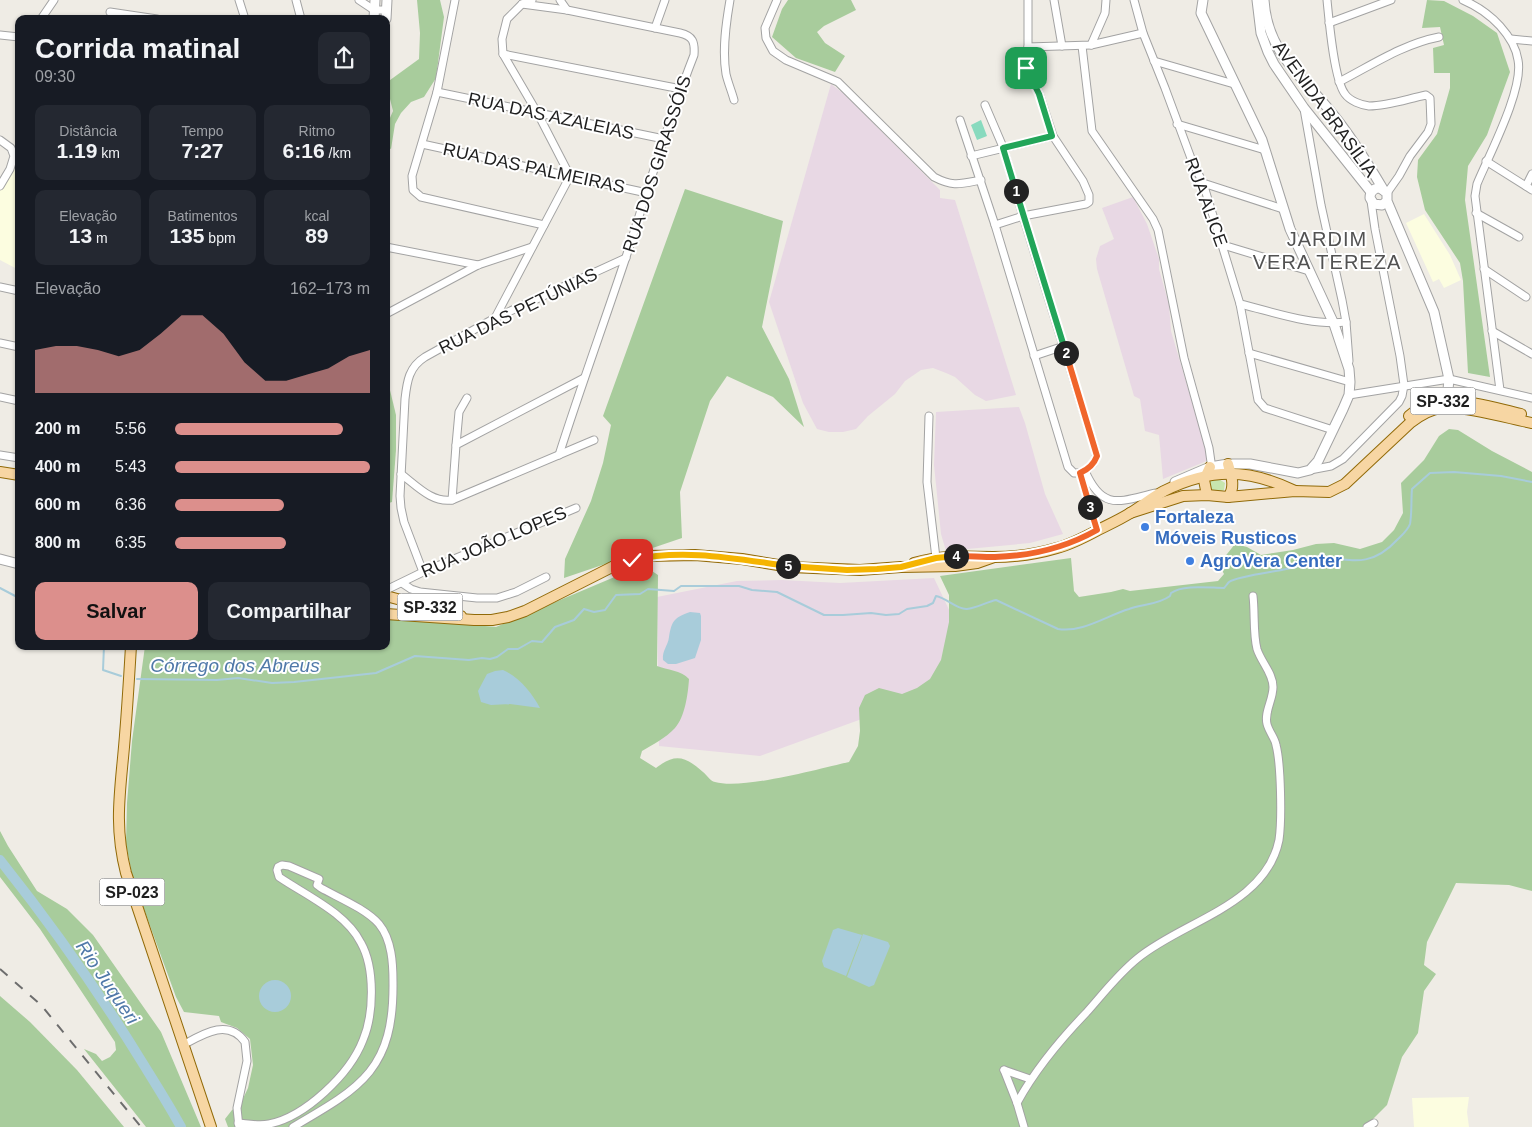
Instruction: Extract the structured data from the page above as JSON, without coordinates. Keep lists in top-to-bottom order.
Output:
{
  "streets": {
    "main road": ["SP-332", "SP-023"],
    "street": [
      "AVENIDA BRASÍLIA",
      "RUA DAS AZALEIAS",
      "RUA DOS GIRASSÓIS",
      "RUA DAS PALMEIRAS",
      "RUA ALICE",
      "RUA DAS PETÚNIAS",
      "RUA JOÃO LOPES"
    ]
  },
  "crossings": [
    ["AVENIDA BRASÍLIA", "SP-332"],
    ["RUA DAS AZALEIAS", "RUA DOS GIRASSÓIS"],
    ["RUA DOS GIRASSÓIS", "RUA DAS PALMEIRAS"],
    ["RUA DOS GIRASSÓIS", "RUA DAS PETÚNIAS"],
    ["RUA DAS PETÚNIAS", "RUA JOÃO LOPES"]
  ],
  "districts": ["JARDIM VERA TEREZA"],
  "water": ["Córrego dos Abreus", "Rio Juqueri"],
  "places": ["Fortaleza Móveis Rusticos", "AgroVera Center"],
  "page": {
    "heading": ["Corrida matinal", "09:30"],
    "stats": [
      ["Distância", "1.19 km"],
      ["Tempo", "7:27"],
      ["Ritmo", "6:16 /km"],
      ["Elevação", "13 m"],
      ["Batimentos", "135 bpm"],
      ["kcal", "89"]
    ],
    "pins": [
      "1",
      "2",
      "3",
      "4",
      "5"
    ],
    "chart": ["Elevação", "162–173 m"],
    "list": [
      {
        "name": "200 m",
        "note": "5:56"
      },
      {
        "name": "400 m",
        "note": "5:43"
      },
      {
        "name": "600 m",
        "note": "6:36"
      },
      {
        "name": "800 m",
        "note": "6:35"
      }
    ],
    "buttons": ["Salvar", "Compartilhar"]
  }
}
